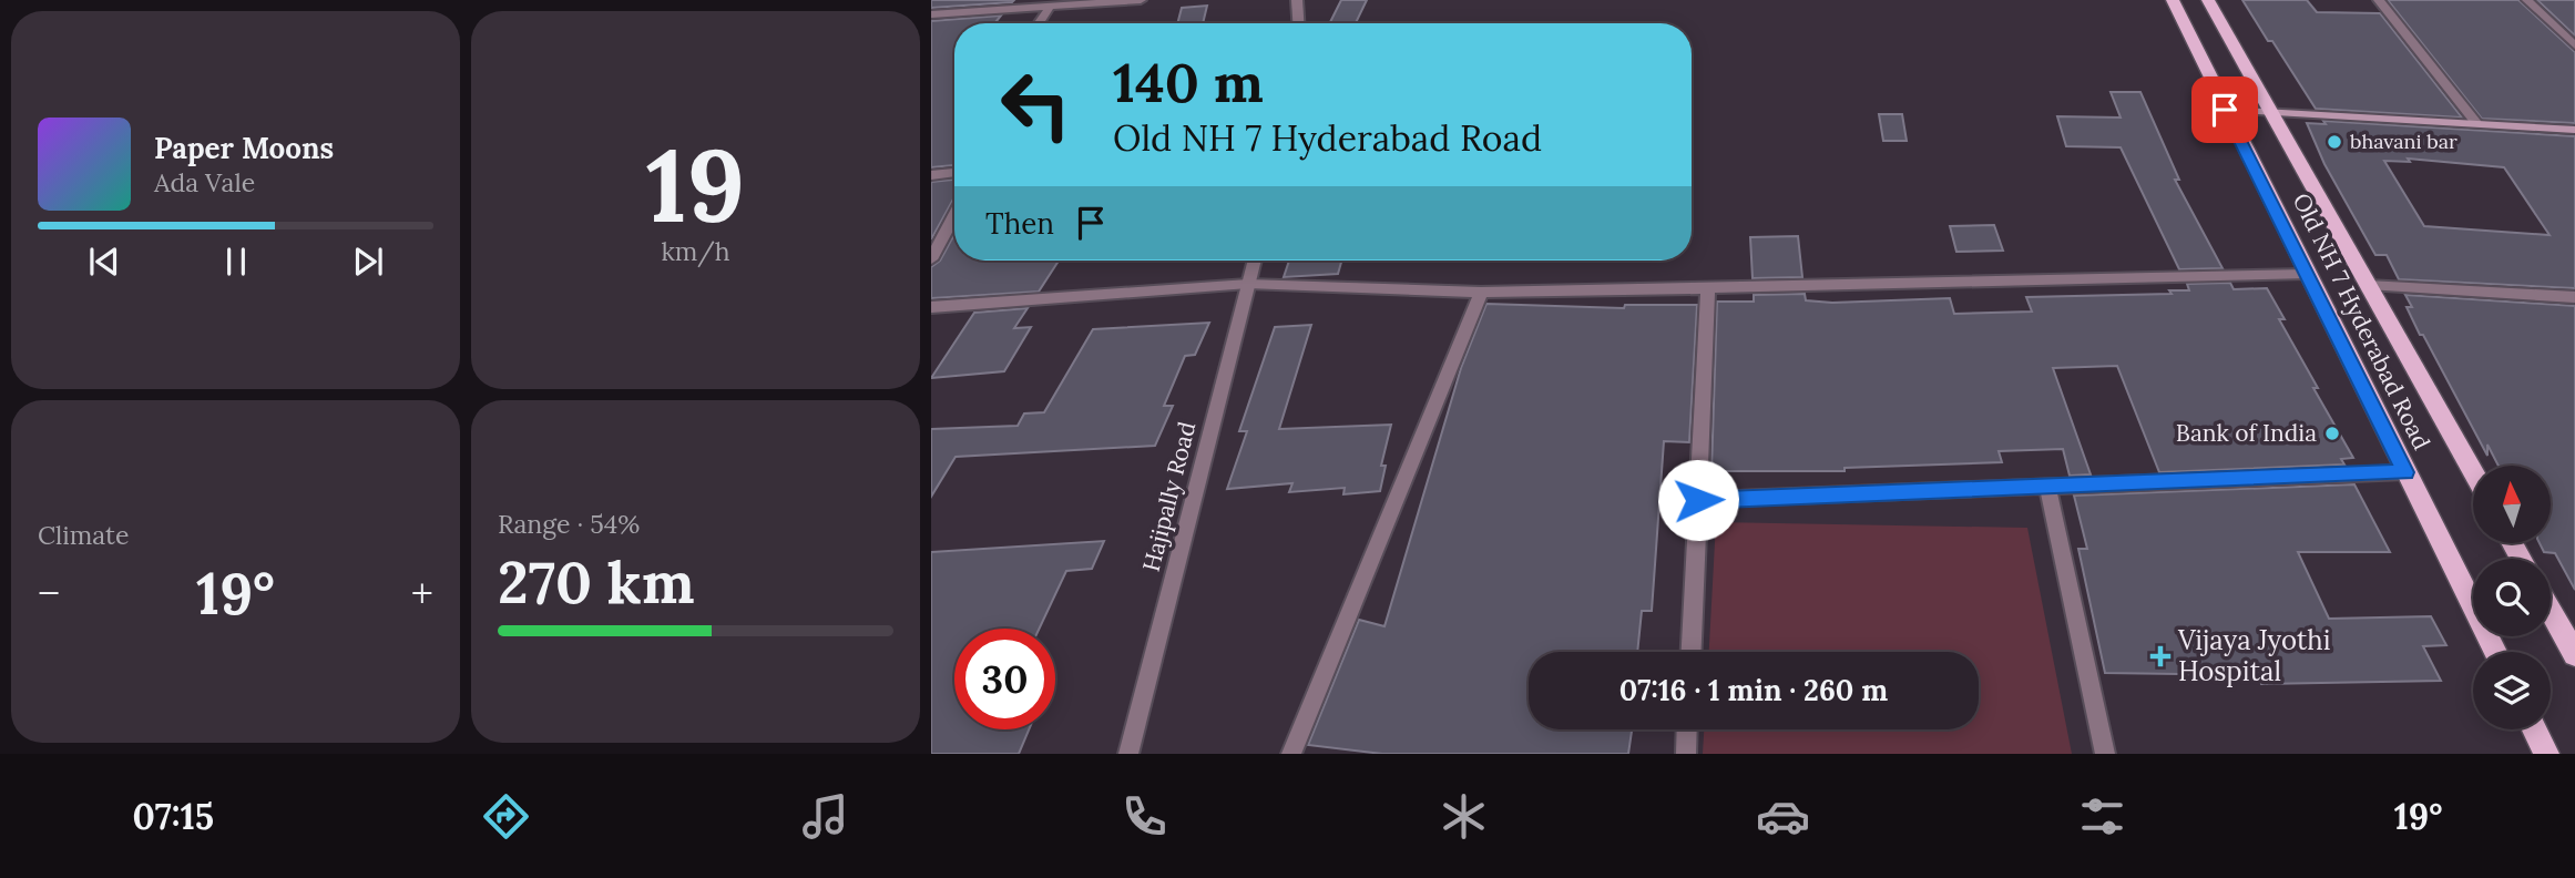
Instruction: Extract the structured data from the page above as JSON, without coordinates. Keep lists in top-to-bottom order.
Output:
{
  "streets": {
    "main road": ["Old NH 7 Hyderabad Road"],
    "street": ["Hajipally Road"]
  },
  "places": {
    "other": ["bhavani bar", "Bank of India"],
    "health": ["Vijaya Jyothi Hospital"]
  },
  "north": "top",
  "page": {
    "tile": [
      ["19", "km/h"],
      "Climate",
      ["Range · 54%", "270 km"]
    ],
    "turn": ["140 m", "Old NH 7 Hyderabad Road"],
    "song": ["Paper Moons", "Ada Vale"],
    "then": "Then",
    "heat": ["−", "19°", "+"],
    "limit": "30",
    "trip": "07:16 · 1 min · 260 m",
    "tabs": ["07:15", "19°"]
  }
}
